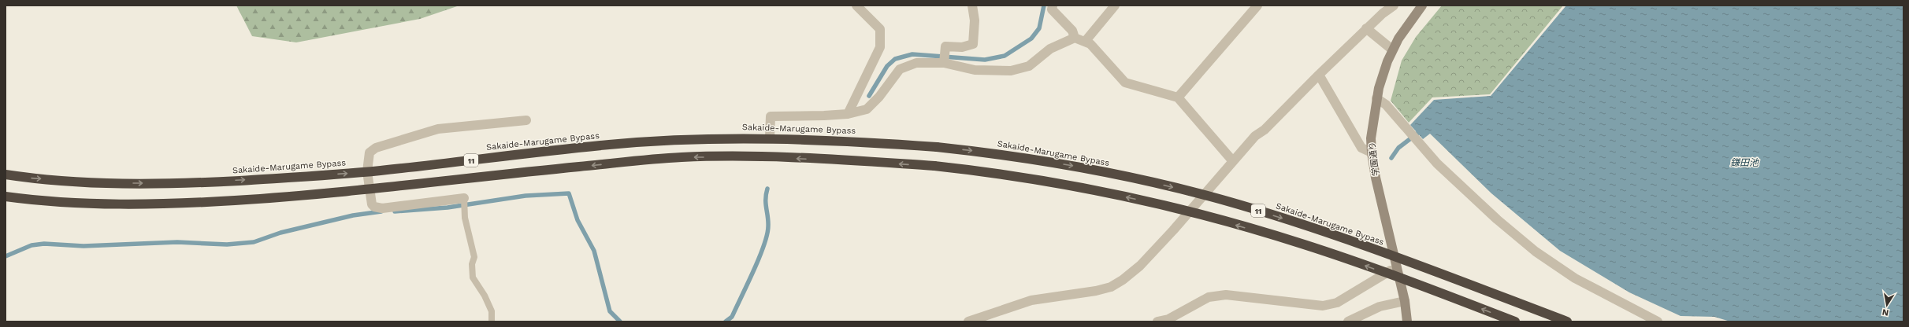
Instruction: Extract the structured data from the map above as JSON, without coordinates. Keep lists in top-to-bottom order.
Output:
{
  "streets": {
    "highway": ["Sakaide-Marugame Bypass", "11"],
    "street": ["学園通り"]
  },
  "water": ["鎌田池"],
  "north": "bottom"
}
